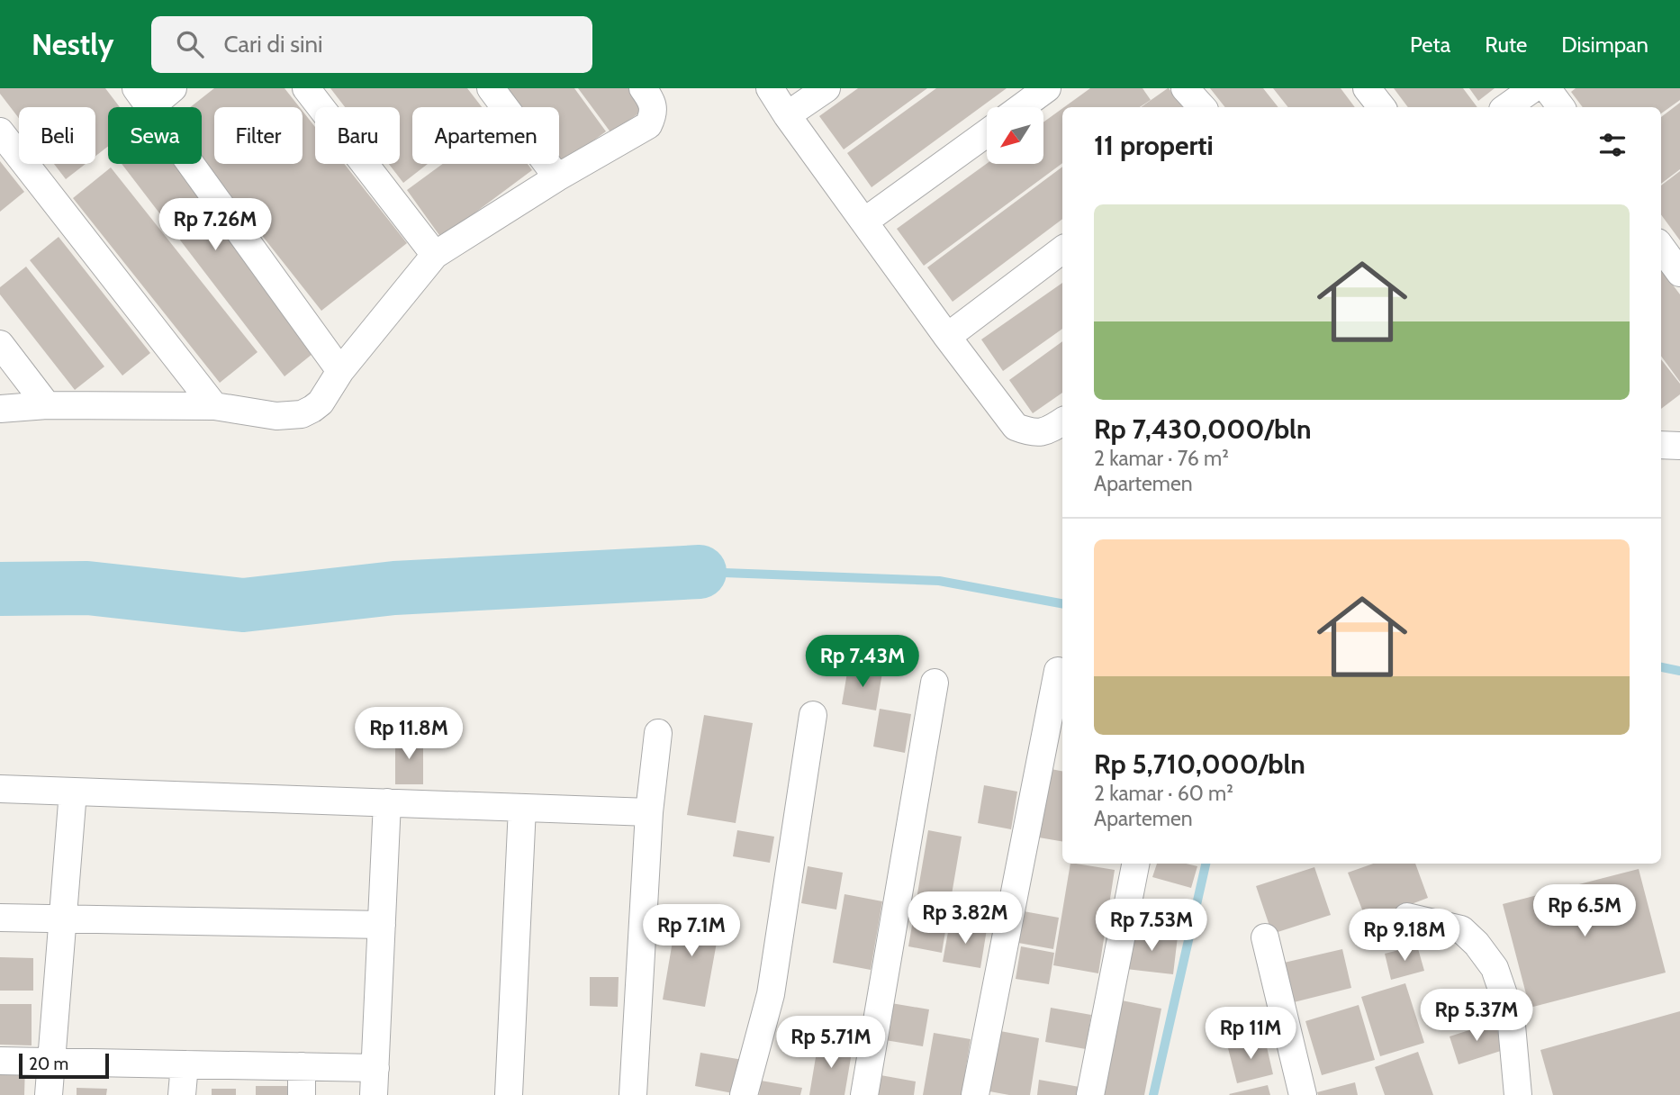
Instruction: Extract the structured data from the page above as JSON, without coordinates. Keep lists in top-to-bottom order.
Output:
{
  "scale_bar": "20 m",
  "north": "bottom left",
  "page": {
    "header": "Nestly",
    "search": "Cari di sini",
    "nav": ["Peta", "Rute", "Disimpan"],
    "chip": [
      "Beli",
      "Sewa",
      "Filter",
      "Baru",
      "Apartemen"
    ],
    "heading": "11 properti",
    "list": [
      {
        "name": "Rp 7,430,000/bln",
        "note": "2 kamar · 76 m² · Apartemen"
      },
      {
        "name": "Rp 5,710,000/bln",
        "note": "2 kamar · 60 m² · Apartemen"
      }
    ],
    "price": [
      "Rp 7.26M",
      "Rp 7.43M",
      "Rp 11.8M",
      "Rp 6.5M",
      "Rp 3.82M",
      "Rp 7.53M",
      "Rp 7.1M",
      "Rp 9.18M",
      "Rp 5.37M",
      "Rp 11M",
      "Rp 5.71M"
    ],
    "scale": "20 m"
  }
}
